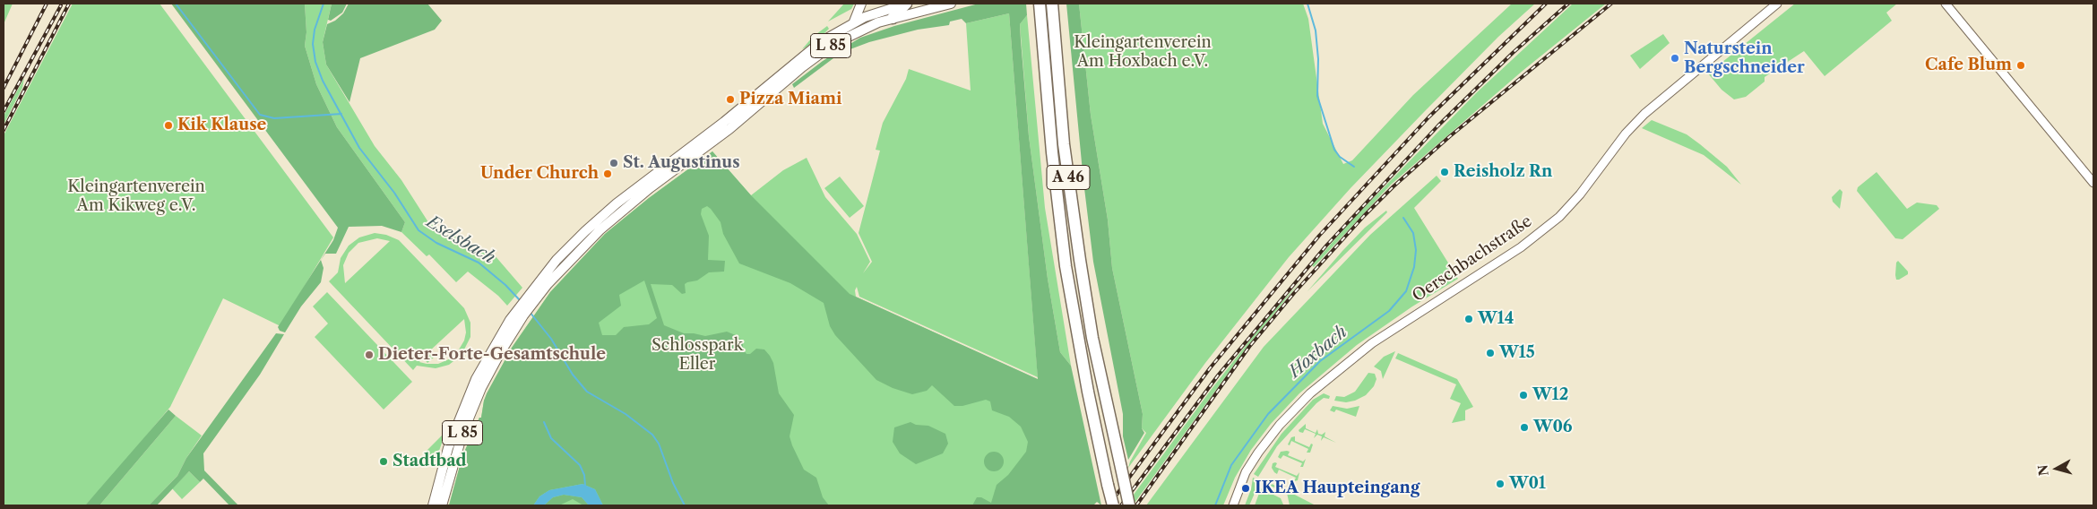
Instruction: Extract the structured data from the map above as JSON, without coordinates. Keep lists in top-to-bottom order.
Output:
{
  "streets": {
    "highway": ["A 46"],
    "main road": ["L 85", "Oerschbachstraße"]
  },
  "water": ["Eselsbach", "Hoxbach"],
  "parks": ["Kleingartenverein Am Hoxbach e.V.", "Kleingartenverein Am Kikweg e.V.", "Schlosspark Eller"],
  "places": [
    "Naturstein Bergschneider",
    "Cafe Blum",
    "Pizza Miami",
    "Kik Klause",
    "St. Augustinus",
    "Reisholz Rn",
    "Under Church",
    "W14",
    "W15",
    "Dieter-Forte-Gesamtschule",
    "W12",
    "W06",
    "Stadtbad",
    "W01",
    "IKEA Haupteingang"
  ],
  "north": "left"
}
